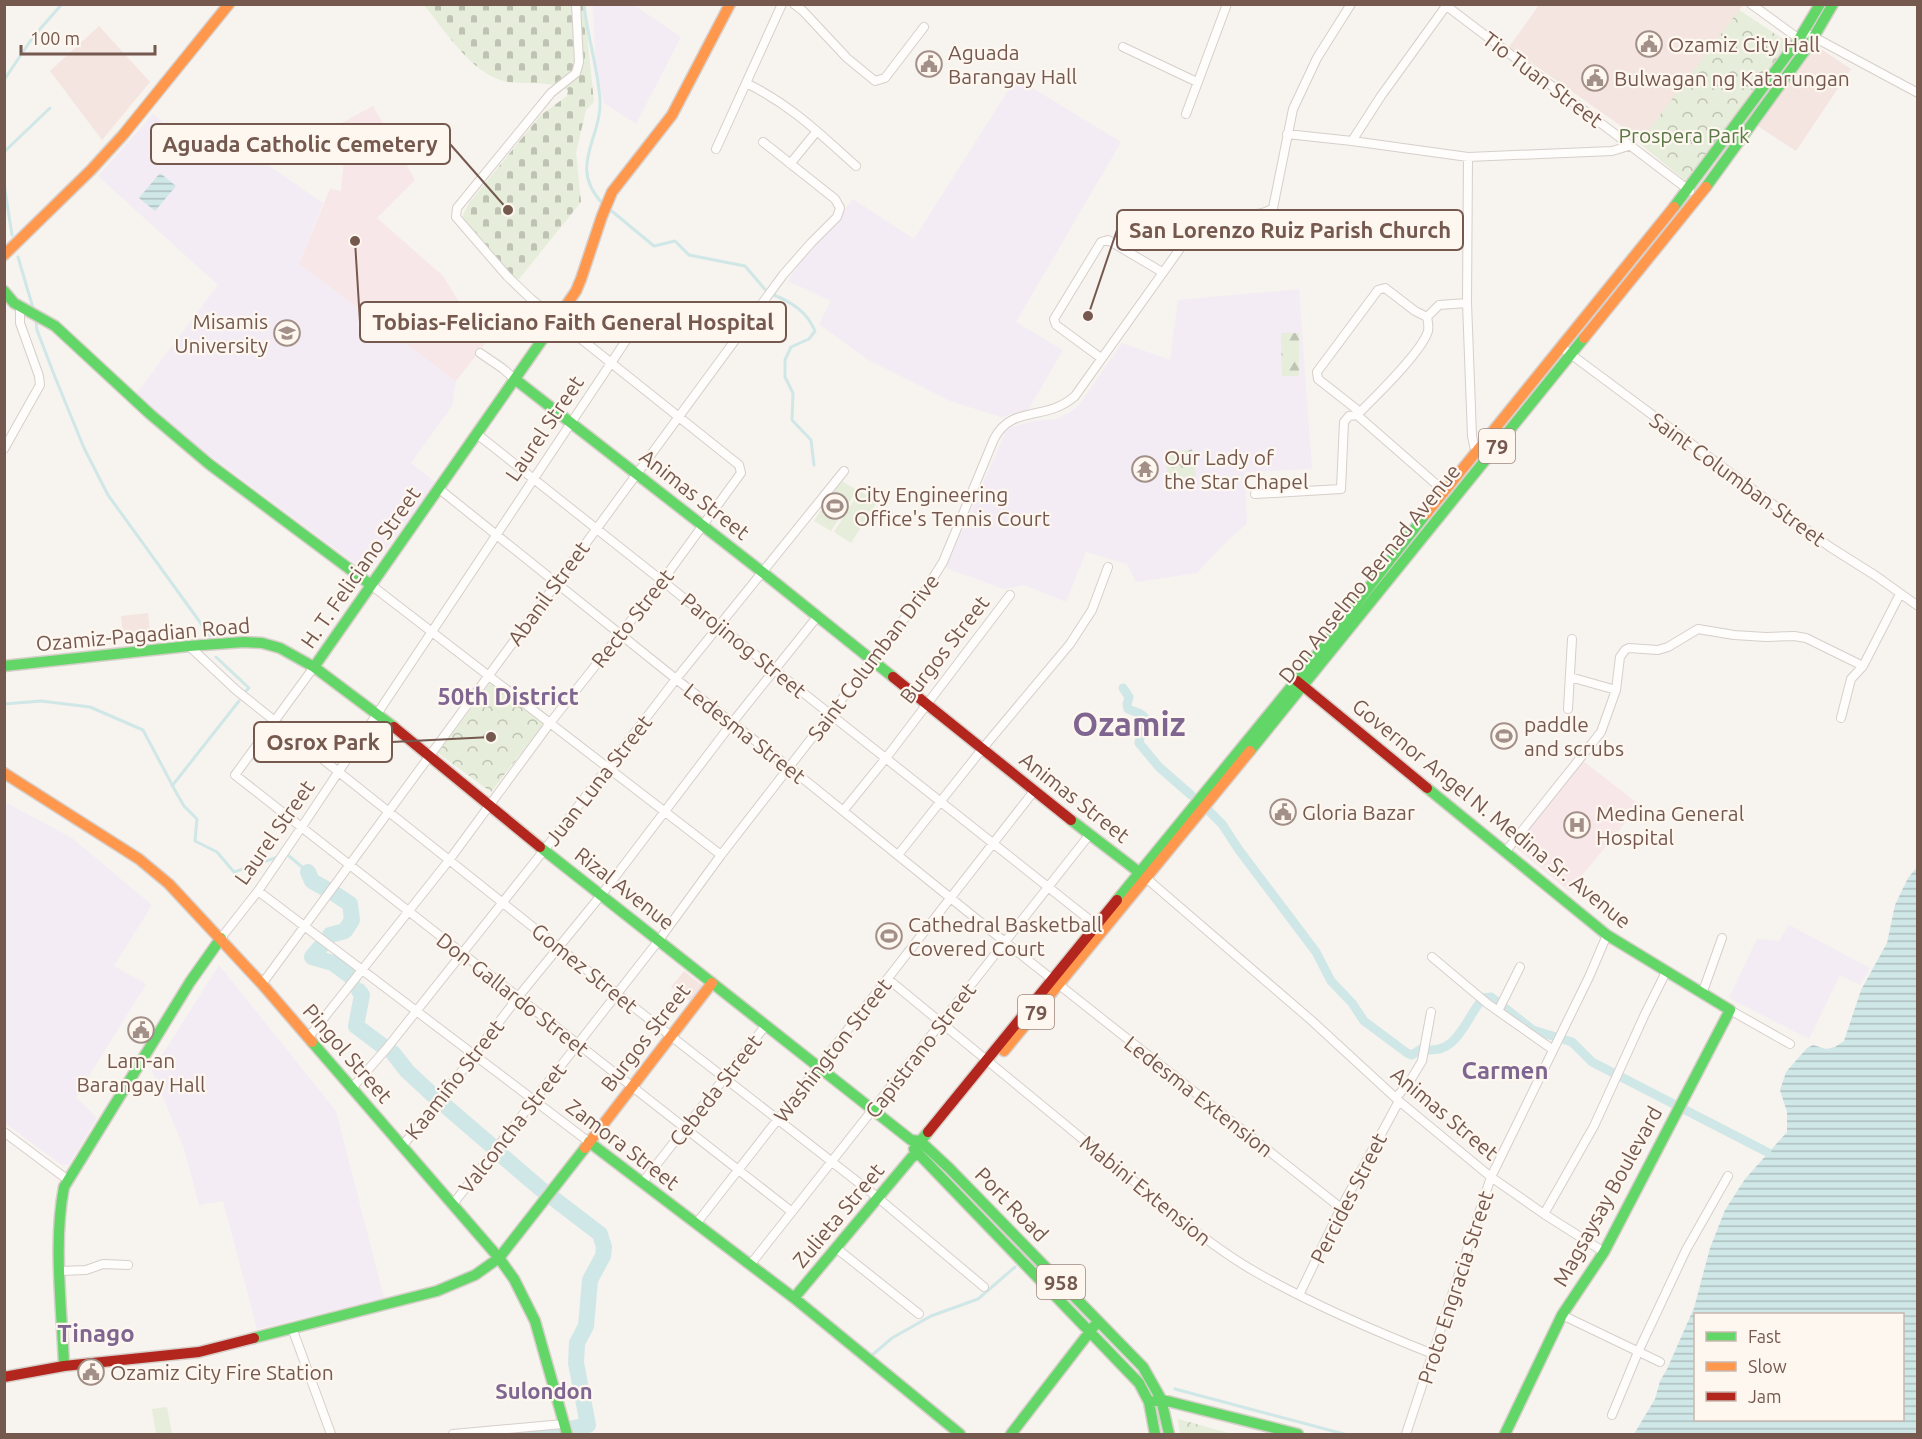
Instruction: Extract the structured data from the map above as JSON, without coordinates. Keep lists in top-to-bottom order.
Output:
{
  "streets": {
    "street": [
      "Tio Tuan Street",
      "Laurel Street",
      "79",
      "Saint Columban Street",
      "Animas Street",
      "H. T. Feliciano Street",
      "Don Anselmo Bernad Avenue",
      "Abanil Street",
      "Recto Street",
      "Ozamiz-Pagadian Road",
      "Parojinog Street",
      "Burgos Street",
      "Saint Columban Drive",
      "Ledesma Street",
      "Juan Luna Street",
      "Governor Angel N. Medina Sr. Avenue",
      "Rizal Avenue",
      "Gomez Street",
      "Don Gallardo Street",
      "Washington Street",
      "Capistrano Street",
      "Pingol Street",
      "Kaamiño Street",
      "Cebeda Street",
      "Ledesma Extension",
      "Valconcha Street",
      "Zamora Street",
      "Mabini Extension",
      "Magsaysay Boulevard",
      "Percides Street",
      "Port Road",
      "Zulieta Street",
      "958",
      "Proto Engracia Street"
    ]
  },
  "crossings": [
    ["Tio Tuan Street", "Don Anselmo Bernad Avenue"],
    ["Laurel Street", "Animas Street"],
    ["Laurel Street", "Recto Street"],
    ["Laurel Street", "Parojinog Street"],
    ["Laurel Street", "Burgos Street"],
    ["Laurel Street", "Ledesma Street"],
    ["Laurel Street", "Rizal Avenue"],
    ["Laurel Street", "Gomez Street"],
    ["Laurel Street", "Don Gallardo Street"],
    ["Laurel Street", "Pingol Street"],
    ["Laurel Street", "Zamora Street"],
    ["Saint Columban Street", "Don Anselmo Bernad Avenue"],
    ["Animas Street", "H. T. Feliciano Street"],
    ["Animas Street", "Don Anselmo Bernad Avenue"],
    ["Animas Street", "Abanil Street"],
    ["Animas Street", "Recto Street"],
    ["Animas Street", "Burgos Street"],
    ["Animas Street", "Saint Columban Drive"],
    ["Animas Street", "Juan Luna Street"],
    ["Animas Street", "Washington Street"],
    ["Animas Street", "Capistrano Street"],
    ["Animas Street", "Kaamiño Street"],
    ["Animas Street", "Magsaysay Boulevard"],
    ["Animas Street", "Percides Street"],
    ["Animas Street", "Proto Engracia Street"],
    ["H. T. Feliciano Street", "Recto Street"],
    ["H. T. Feliciano Street", "Ozamiz-Pagadian Road"],
    ["H. T. Feliciano Street", "Parojinog Street"],
    ["H. T. Feliciano Street", "Ledesma Street"],
    ["H. T. Feliciano Street", "Rizal Avenue"],
    ["H. T. Feliciano Street", "Gomez Street"],
    ["H. T. Feliciano Street", "Don Gallardo Street"],
    ["Don Anselmo Bernad Avenue", "Parojinog Street"],
    ["Don Anselmo Bernad Avenue", "Ledesma Street"],
    ["Don Anselmo Bernad Avenue", "Governor Angel N. Medina Sr. Avenue"],
    ["Don Anselmo Bernad Avenue", "Rizal Avenue"],
    ["Don Anselmo Bernad Avenue", "Ledesma Extension"],
    ["Don Anselmo Bernad Avenue", "Mabini Extension"],
    ["Don Anselmo Bernad Avenue", "Port Road"],
    ["Don Anselmo Bernad Avenue", "Zulieta Street"],
    ["Abanil Street", "Recto Street"],
    ["Abanil Street", "Parojinog Street"],
    ["Abanil Street", "Ledesma Street"],
    ["Abanil Street", "Rizal Avenue"],
    ["Abanil Street", "Gomez Street"],
    ["Abanil Street", "Don Gallardo Street"],
    ["Abanil Street", "Pingol Street"],
    ["Abanil Street", "Zamora Street"],
    ["Recto Street", "Parojinog Street"],
    ["Recto Street", "Ledesma Street"],
    ["Recto Street", "Rizal Avenue"],
    ["Recto Street", "Gomez Street"],
    ["Recto Street", "Don Gallardo Street"],
    ["Recto Street", "Pingol Street"],
    ["Recto Street", "Zamora Street"],
    ["Ozamiz-Pagadian Road", "Rizal Avenue"],
    ["Ozamiz-Pagadian Road", "Gomez Street"],
    ["Parojinog Street", "Burgos Street"],
    ["Parojinog Street", "Saint Columban Drive"],
    ["Parojinog Street", "Juan Luna Street"],
    ["Parojinog Street", "Washington Street"],
    ["Parojinog Street", "Capistrano Street"],
    ["Parojinog Street", "Kaamiño Street"],
    ["Burgos Street", "Ledesma Street"],
    ["Burgos Street", "Rizal Avenue"],
    ["Burgos Street", "Gomez Street"],
    ["Burgos Street", "Don Gallardo Street"],
    ["Burgos Street", "Pingol Street"],
    ["Burgos Street", "Zamora Street"],
    ["Saint Columban Drive", "Ledesma Street"],
    ["Saint Columban Drive", "Rizal Avenue"],
    ["Saint Columban Drive", "Valconcha Street"],
    ["Ledesma Street", "Juan Luna Street"],
    ["Ledesma Street", "Washington Street"],
    ["Ledesma Street", "Capistrano Street"],
    ["Ledesma Street", "Kaamiño Street"],
    ["Ledesma Street", "Ledesma Extension"],
    ["Juan Luna Street", "Rizal Avenue"],
    ["Juan Luna Street", "Gomez Street"],
    ["Juan Luna Street", "Don Gallardo Street"],
    ["Juan Luna Street", "Pingol Street"],
    ["Juan Luna Street", "Zamora Street"],
    ["Governor Angel N. Medina Sr. Avenue", "Magsaysay Boulevard"],
    ["Governor Angel N. Medina Sr. Avenue", "Proto Engracia Street"],
    ["Rizal Avenue", "Washington Street"],
    ["Rizal Avenue", "Capistrano Street"],
    ["Rizal Avenue", "Kaamiño Street"],
    ["Rizal Avenue", "Cebeda Street"],
    ["Rizal Avenue", "Valconcha Street"],
    ["Rizal Avenue", "Port Road"],
    ["Rizal Avenue", "Zulieta Street"],
    ["Gomez Street", "Washington Street"],
    ["Gomez Street", "Capistrano Street"],
    ["Gomez Street", "Kaamiño Street"],
    ["Gomez Street", "Cebeda Street"],
    ["Gomez Street", "Valconcha Street"],
    ["Gomez Street", "Zulieta Street"],
    ["Don Gallardo Street", "Washington Street"],
    ["Don Gallardo Street", "Capistrano Street"],
    ["Don Gallardo Street", "Kaamiño Street"],
    ["Don Gallardo Street", "Cebeda Street"],
    ["Don Gallardo Street", "Valconcha Street"],
    ["Washington Street", "Zamora Street"],
    ["Washington Street", "Mabini Extension"],
    ["Capistrano Street", "Zamora Street"],
    ["Capistrano Street", "Mabini Extension"],
    ["Pingol Street", "Kaamiño Street"],
    ["Pingol Street", "Valconcha Street"],
    ["Kaamiño Street", "Zamora Street"],
    ["Cebeda Street", "Zamora Street"],
    ["Ledesma Extension", "Percides Street"],
    ["Valconcha Street", "Zamora Street"],
    ["Zamora Street", "Zulieta Street"],
    ["Mabini Extension", "Percides Street"],
    ["Mabini Extension", "Proto Engracia Street"],
    ["Port Road", "Zulieta Street"]
  ],
  "districts": [
    "50th District",
    "Ozamiz",
    "Carmen",
    "Tinago",
    "Sulondon"
  ],
  "parks": ["Prospera Park"],
  "places": {
    "public building": [
      "Ozamiz City Hall",
      "Aguada Barangay Hall",
      "Bulwagan ng Katarungan",
      "Gloria Bazar",
      "Lam-an Barangay Hall",
      "Ozamiz City Fire Station"
    ],
    "other": [
      "Aguada Catholic Cemetery",
      "Tobias-Feliciano Faith General Hospital",
      "San Lorenzo Ruiz Parish Church",
      "Osrox Park"
    ],
    "school or university": ["Misamis University"],
    "temple": ["Our Lady of the Star Chapel"],
    "sports": ["City Engineering Office's Tennis Court", "paddle and scrubs", "Cathedral Basketball Covered Court"],
    "hospital": ["Medina General Hospital"]
  },
  "legend": ["Fast", "Slow", "Jam"],
  "scale_bar": "100 m"
}
